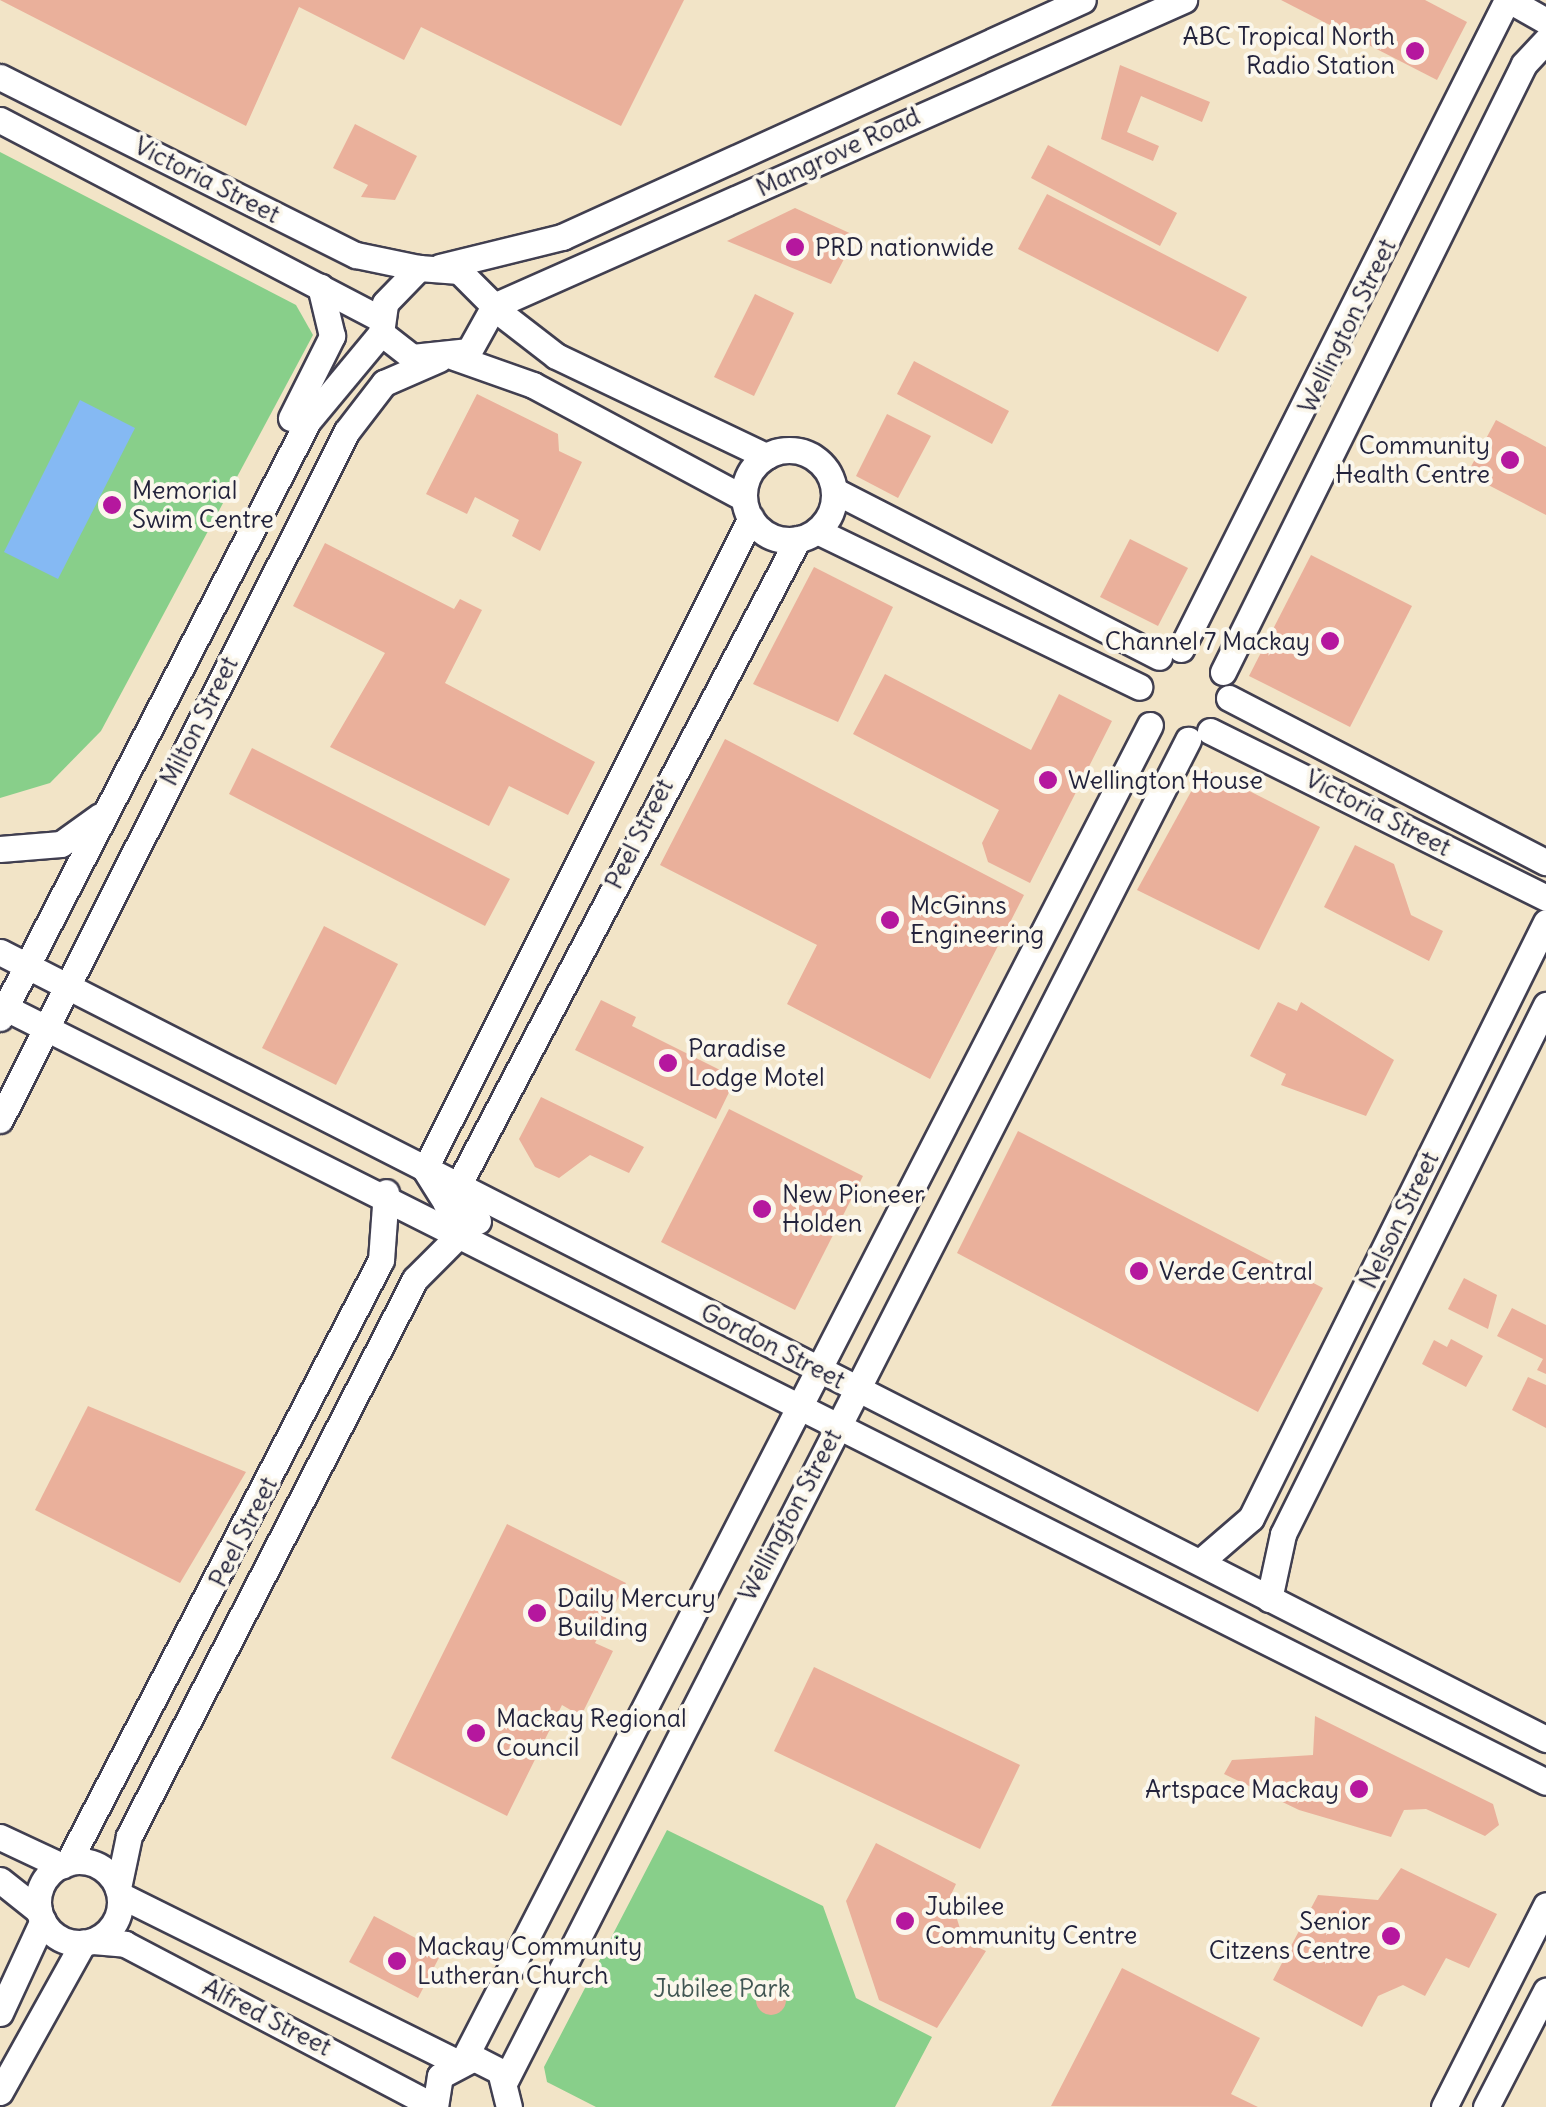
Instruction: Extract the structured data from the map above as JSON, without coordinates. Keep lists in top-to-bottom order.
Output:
{
  "streets": {
    "street": [
      "Mangrove Road",
      "Victoria Street",
      "Wellington Street",
      "Milton Street",
      "Peel Street",
      "Nelson Street",
      "Gordon Street",
      "Alfred Street"
    ]
  },
  "crossings": [
    ["Mangrove Road", "Victoria Street"],
    ["Mangrove Road", "Milton Street"],
    ["Victoria Street", "Wellington Street"],
    ["Victoria Street", "Milton Street"],
    ["Wellington Street", "Gordon Street"],
    ["Wellington Street", "Alfred Street"],
    ["Milton Street", "Gordon Street"],
    ["Peel Street", "Gordon Street"],
    ["Peel Street", "Alfred Street"],
    ["Nelson Street", "Gordon Street"]
  ],
  "parks": ["Jubilee Park"],
  "places": [
    "ABC Tropical North Radio Station",
    "PRD nationwide",
    "Community Health Centre",
    "Memorial Swim Centre",
    "Channel 7 Mackay",
    "Wellington House",
    "McGinns Engineering",
    "Paradise Lodge Motel",
    "New Pioneer Holden",
    "Verde Central",
    "Daily Mercury Building",
    "Mackay Regional Council",
    "Artspace Mackay",
    "Jubilee Community Centre",
    "Senior Citzens Centre",
    "Mackay Community Lutheran Church"
  ]
}
